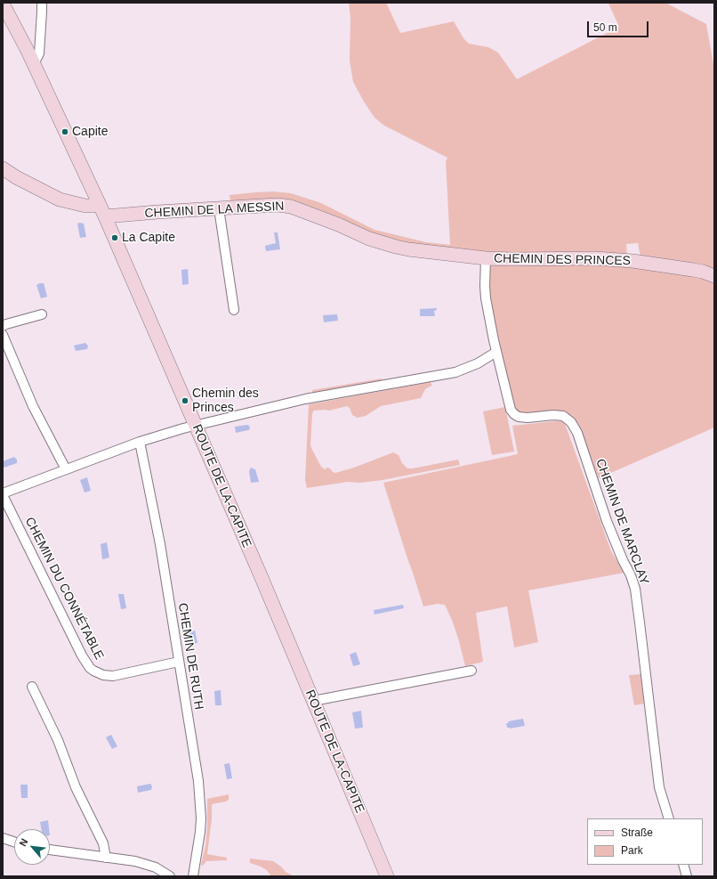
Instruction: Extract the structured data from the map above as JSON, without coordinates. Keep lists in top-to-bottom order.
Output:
{
  "streets": {
    "street": [
      "CHEMIN DE LA MESSIN",
      "CHEMIN DES PRINCES",
      "ROUTE DE LA-CAPITE",
      "CHEMIN DE MARCLAY",
      "CHEMIN DU CONNÉTABLE",
      "CHEMIN DE RUTH"
    ]
  },
  "crossings": [
    ["CHEMIN DE LA MESSIN", "CHEMIN DES PRINCES"],
    ["CHEMIN DE LA MESSIN", "ROUTE DE LA-CAPITE"],
    ["CHEMIN DES PRINCES", "CHEMIN DE MARCLAY"],
    ["CHEMIN DU CONNÉTABLE", "CHEMIN DE RUTH"]
  ],
  "places": ["Capite", "La Capite", "Chemin des Princes"],
  "legend": ["Straße", "Park"],
  "scale_bar": "50 m",
  "north": "top left"
}
